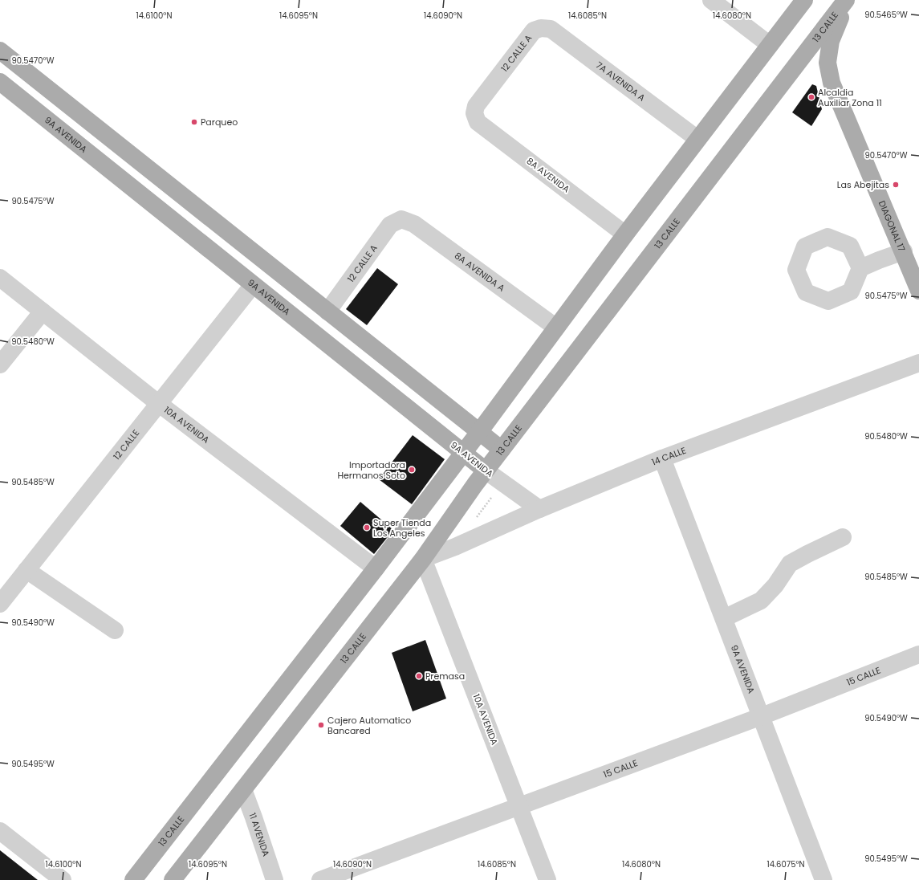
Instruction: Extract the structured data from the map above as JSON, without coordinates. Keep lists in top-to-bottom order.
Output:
{
  "streets": {
    "main road": ["13 CALLE", "9A AVENIDA", "DIAGONAL 17"],
    "street": [
      "12 CALLE A",
      "7A AVENIDA A",
      "8A AVENIDA",
      "8A AVENIDA A",
      "10A AVENIDA",
      "12 CALLE",
      "14 CALLE",
      "15 CALLE",
      "11 AVENIDA"
    ]
  },
  "crossings": [
    ["13 CALLE", "7A AVENIDA A"],
    ["13 CALLE", "9A AVENIDA"],
    ["13 CALLE", "8A AVENIDA"],
    ["13 CALLE", "DIAGONAL 17"],
    ["13 CALLE", "8A AVENIDA A"],
    ["13 CALLE", "10A AVENIDA"],
    ["13 CALLE", "14 CALLE"],
    ["13 CALLE", "11 AVENIDA"],
    ["12 CALLE A", "7A AVENIDA A"],
    ["12 CALLE A", "8A AVENIDA"],
    ["12 CALLE A", "8A AVENIDA A"],
    ["9A AVENIDA", "12 CALLE"],
    ["9A AVENIDA", "14 CALLE"],
    ["9A AVENIDA", "15 CALLE"],
    ["10A AVENIDA", "12 CALLE"],
    ["10A AVENIDA", "14 CALLE"],
    ["10A AVENIDA", "15 CALLE"]
  ],
  "places": [
    "Alcaldia Auxiliar Zona 11",
    "Parqueo",
    "Las Abejitas",
    "Importadora Hermanos Soto",
    "Super Tienda Los Angeles",
    "Premasa",
    "Cajero Automatico Bancared"
  ],
  "coordinates": [
    "90.5465°W",
    "14.6100°N",
    "14.6095°N",
    "14.6090°N",
    "14.6085°N",
    "14.6080°N",
    "90.5470°W",
    "90.5475°W",
    "90.5480°W",
    "90.5485°W",
    "90.5490°W",
    "90.5495°W",
    "14.6075°N"
  ]
}
